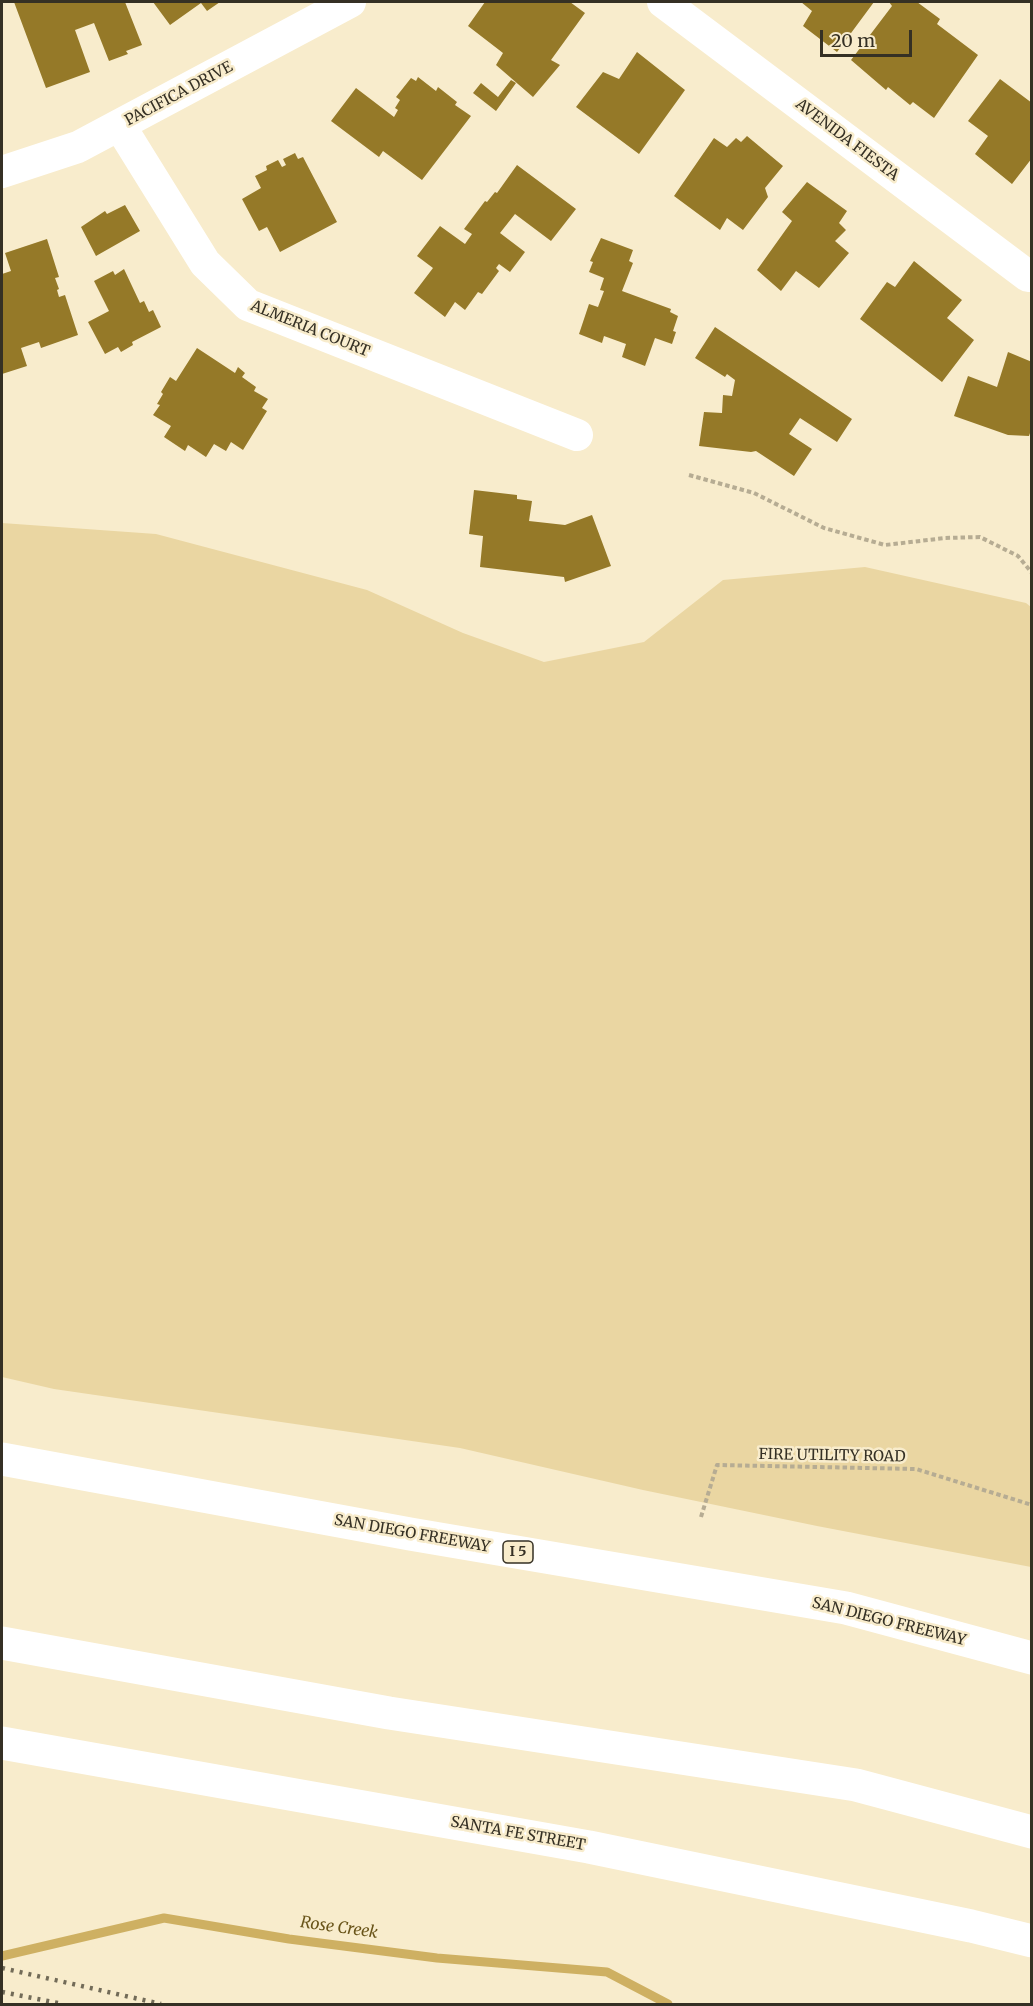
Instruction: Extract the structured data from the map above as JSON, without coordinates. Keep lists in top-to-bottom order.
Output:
{
  "streets": {
    "main road": ["SAN DIEGO FREEWAY", "I 5", "SANTA FE STREET"],
    "street": ["PACIFICA DRIVE", "AVENIDA FIESTA", "ALMERIA COURT"],
    "path": ["FIRE UTILITY ROAD"]
  },
  "crossings": [
    ["PACIFICA DRIVE", "ALMERIA COURT"]
  ],
  "water": ["Rose Creek"],
  "scale_bar": "20 m"
}
